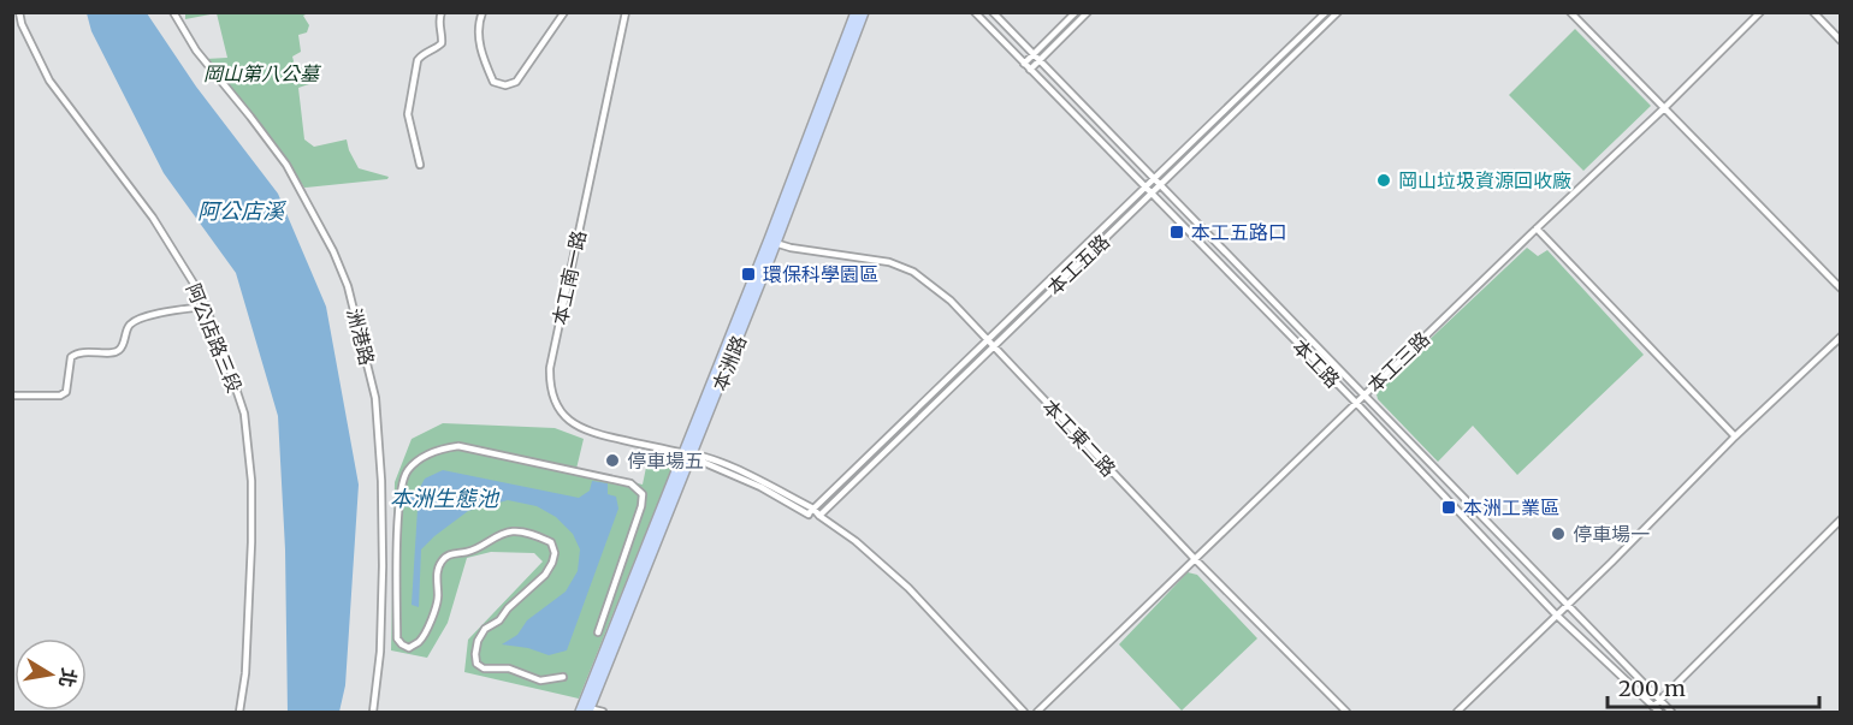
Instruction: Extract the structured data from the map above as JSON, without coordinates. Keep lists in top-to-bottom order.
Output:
{
  "streets": {
    "main road": ["本洲路"],
    "street": [
      "本工五路",
      "本工南一路",
      "洲港路",
      "阿公店路三段",
      "本工三路",
      "本工路",
      "本工東二路"
    ]
  },
  "crossings": [
    ["本工五路", "本工南一路"],
    ["本工五路", "本工路"],
    ["本工五路", "本工東二路"],
    ["本工南一路", "本洲路"],
    ["本工三路", "本工路"],
    ["本工三路", "本工東二路"],
    ["本洲路", "本工東二路"]
  ],
  "water": ["阿公店溪", "本洲生態池"],
  "parks": ["岡山第八公墓"],
  "places": {
    "other": ["岡山垃圾資源回收廠", "停車場五", "停車場一"],
    "transit": ["本工五路口", "環保科學園區", "本洲工業區"]
  },
  "scale_bar": "200 m",
  "north": "right"
}
